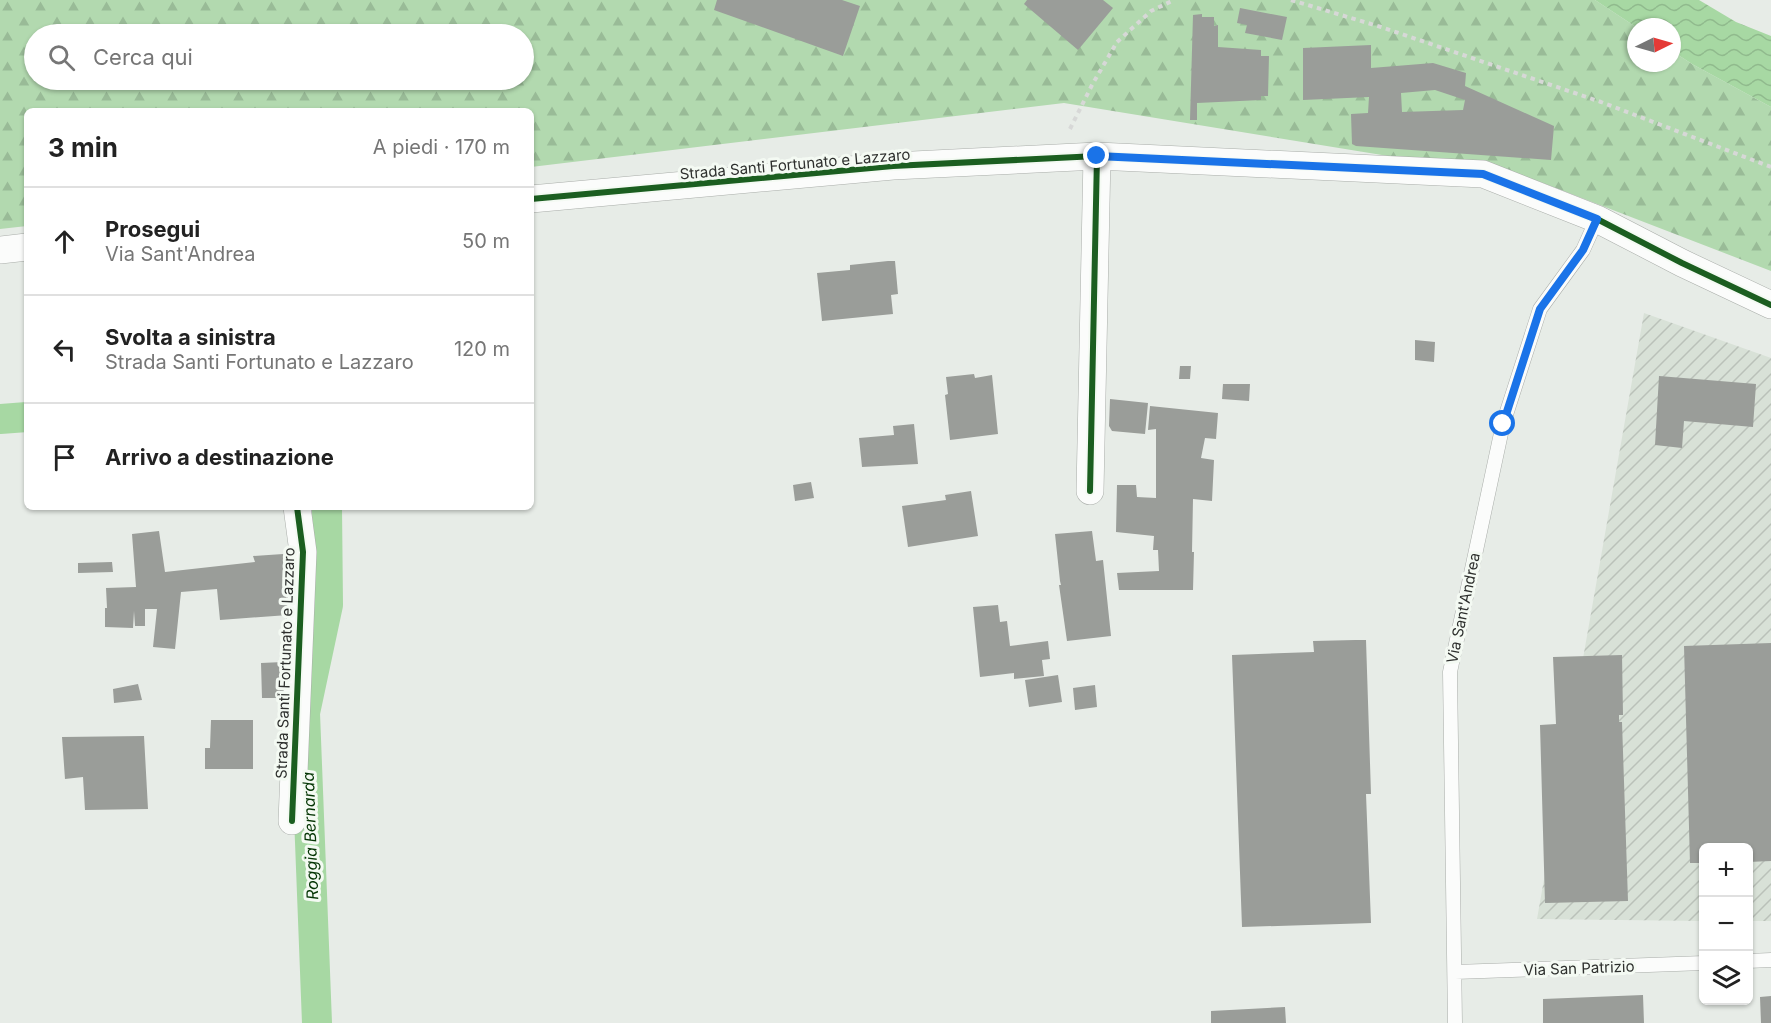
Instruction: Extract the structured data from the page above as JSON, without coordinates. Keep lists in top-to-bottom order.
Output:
{
  "streets": {
    "street": ["Strada Santi Fortunato e Lazzaro"],
    "lane": ["Via Sant'Andrea", "Via San Patrizio"]
  },
  "crossings": [
    ["Strada Santi Fortunato e Lazzaro", "Via Sant'Andrea"],
    ["Via Sant'Andrea", "Via San Patrizio"]
  ],
  "water": ["Roggia Bernarda"],
  "north": "right",
  "page": {
    "search": "Cerca qui",
    "heading": ["3 min", "A piedi · 170 m"],
    "list": [
      ["Prosegui", "Via Sant'Andrea", "50 m"],
      ["Svolta a sinistra", "Strada Santi Fortunato e Lazzaro", "120 m"],
      "Arrivo a destinazione"
    ],
    "map_buttons": ["+", "−"]
  }
}
